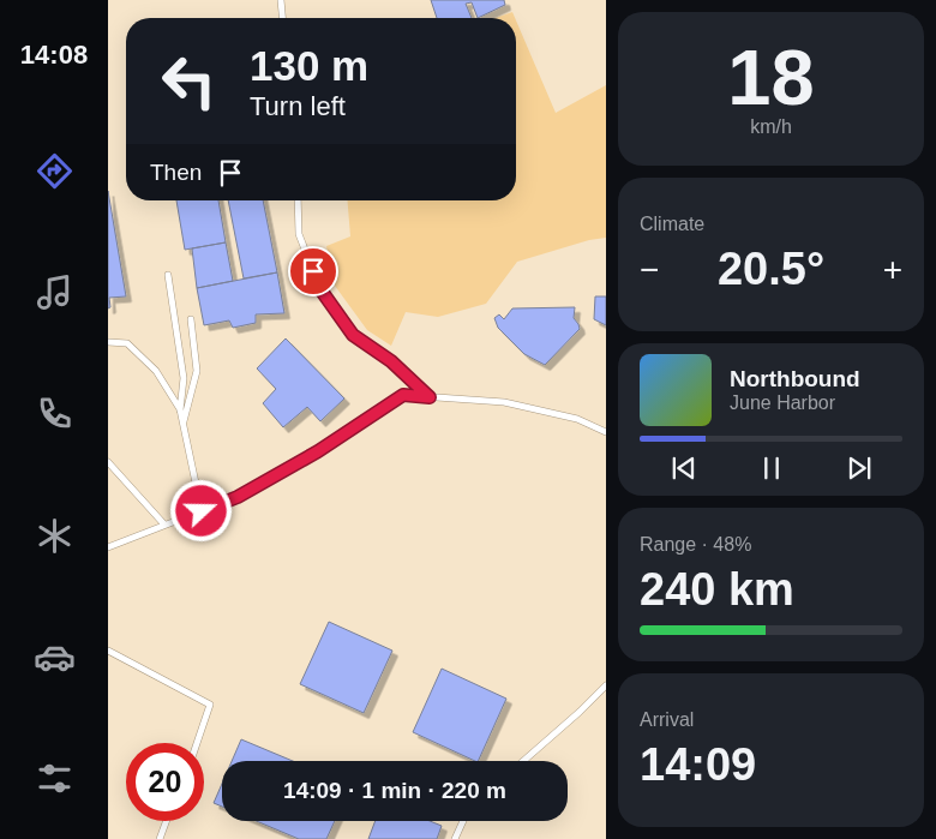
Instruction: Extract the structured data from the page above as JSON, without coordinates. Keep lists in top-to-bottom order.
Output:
{
  "page": {
    "tabs": "14:08",
    "tile": [
      ["18", "km/h"],
      "Climate",
      ["Range · 48%", "240 km"],
      ["Arrival", "14:09"]
    ],
    "turn": ["130 m", "Turn left"],
    "then": "Then",
    "heat": ["−", "20.5°", "+"],
    "song": ["Northbound", "June Harbor"],
    "limit": "20",
    "trip": "14:09 · 1 min · 220 m"
  }
}
